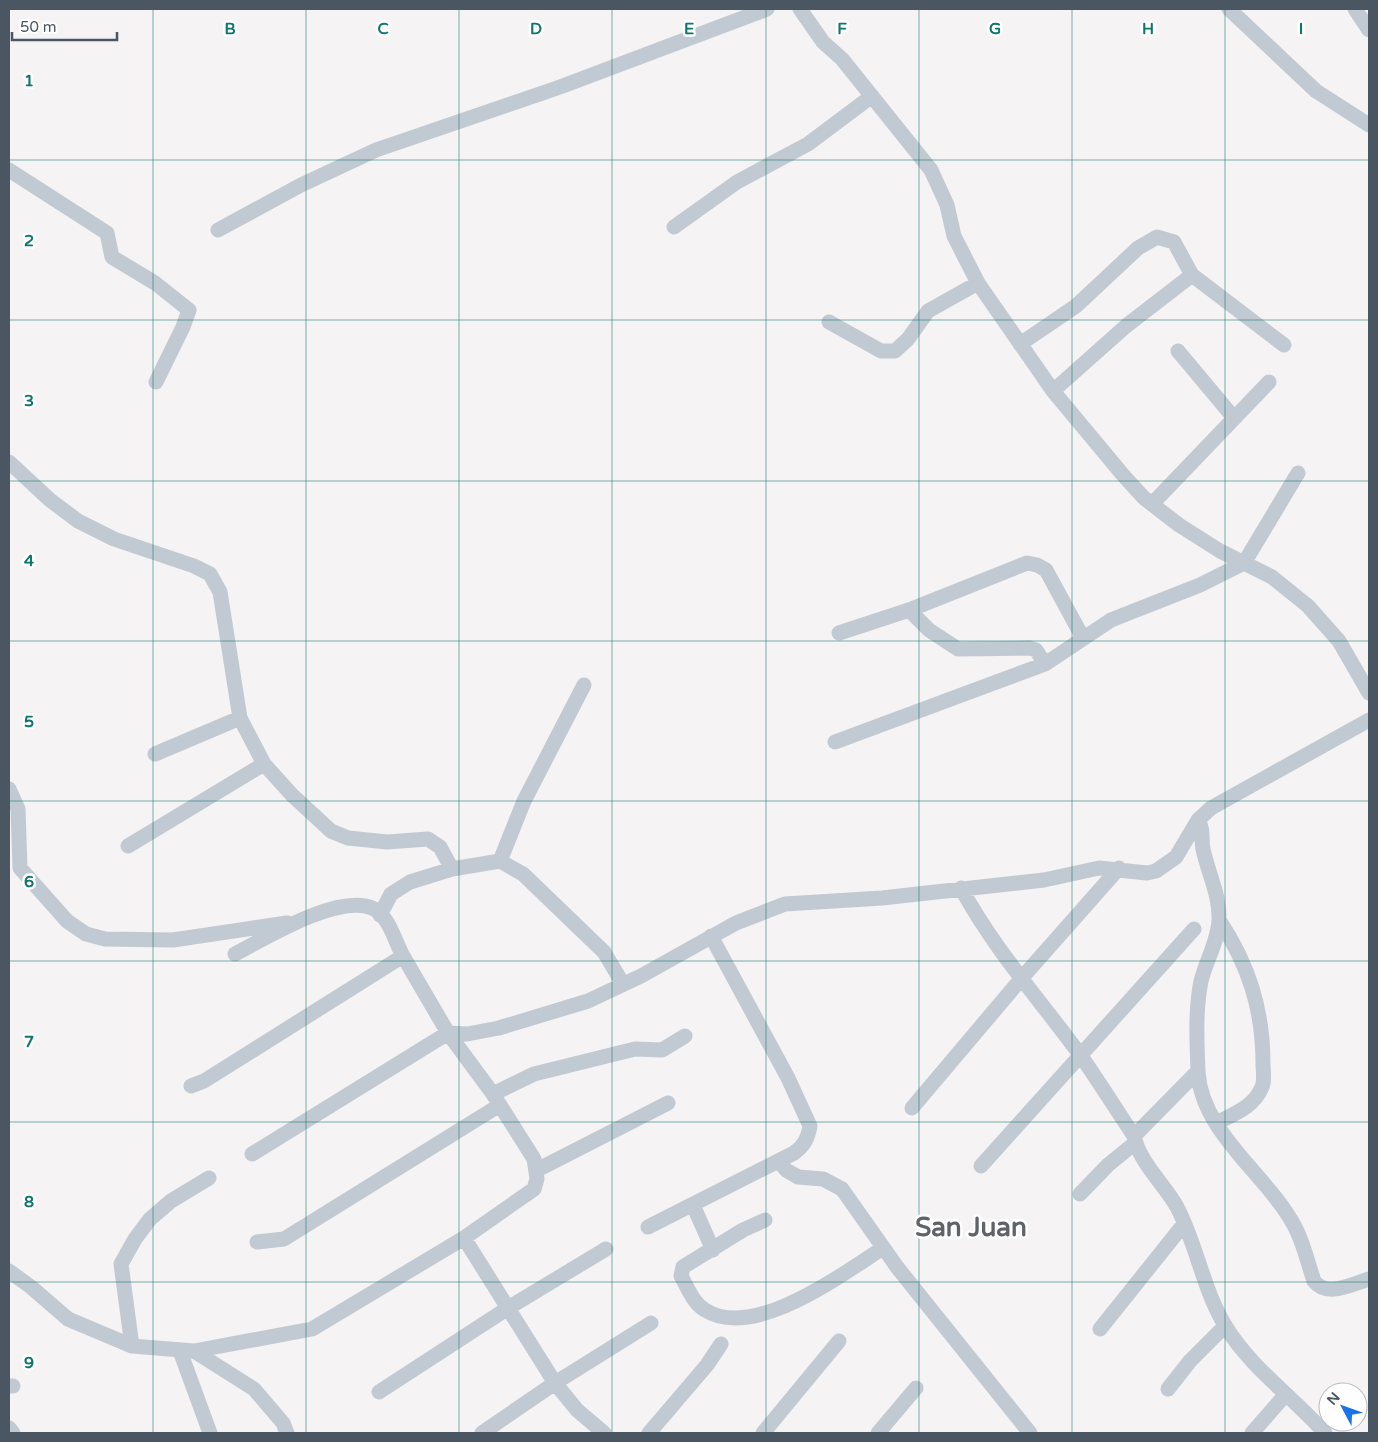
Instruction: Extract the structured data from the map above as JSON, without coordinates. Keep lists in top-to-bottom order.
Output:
{
  "districts": ["San Juan"],
  "scale_bar": "50 m",
  "north": "top left",
  "grid": {
    "columns": [
      "B",
      "C",
      "D",
      "E",
      "F",
      "G",
      "H",
      "I"
    ],
    "rows": [
      "1",
      "2",
      "3",
      "4",
      "5",
      "6",
      "7",
      "8",
      "9"
    ]
  }
}
